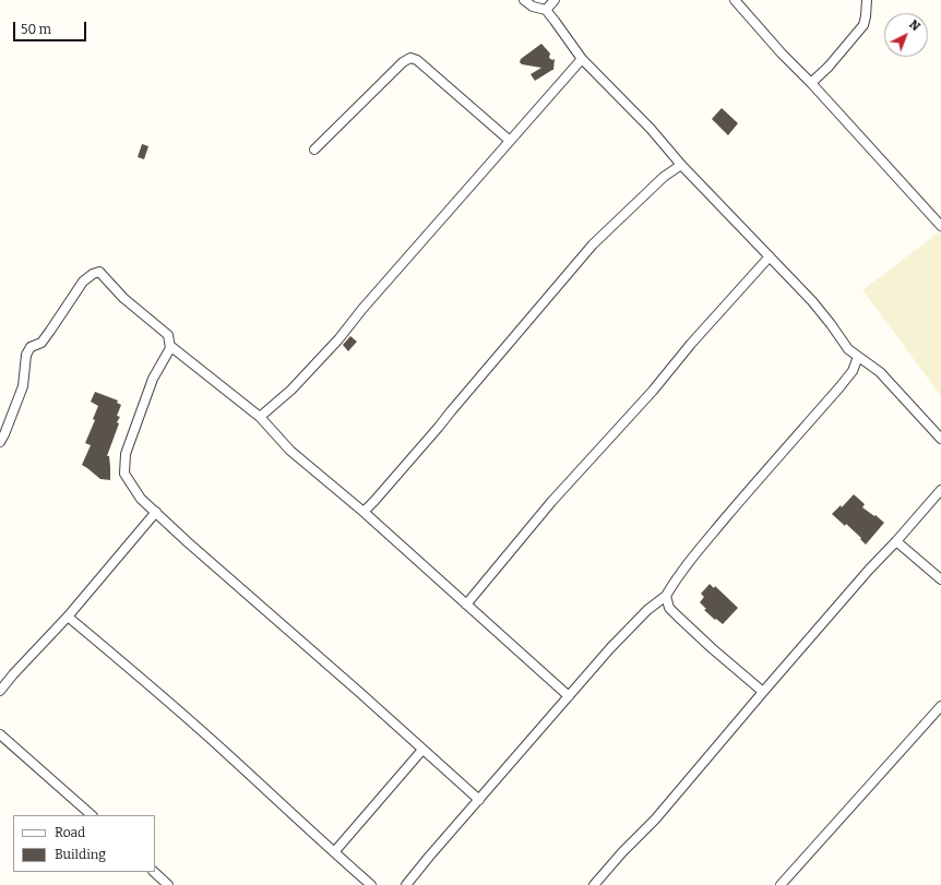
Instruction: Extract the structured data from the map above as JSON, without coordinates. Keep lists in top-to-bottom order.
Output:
{
  "legend": ["Road", "Building"],
  "scale_bar": "50 m",
  "north": "top right"
}
